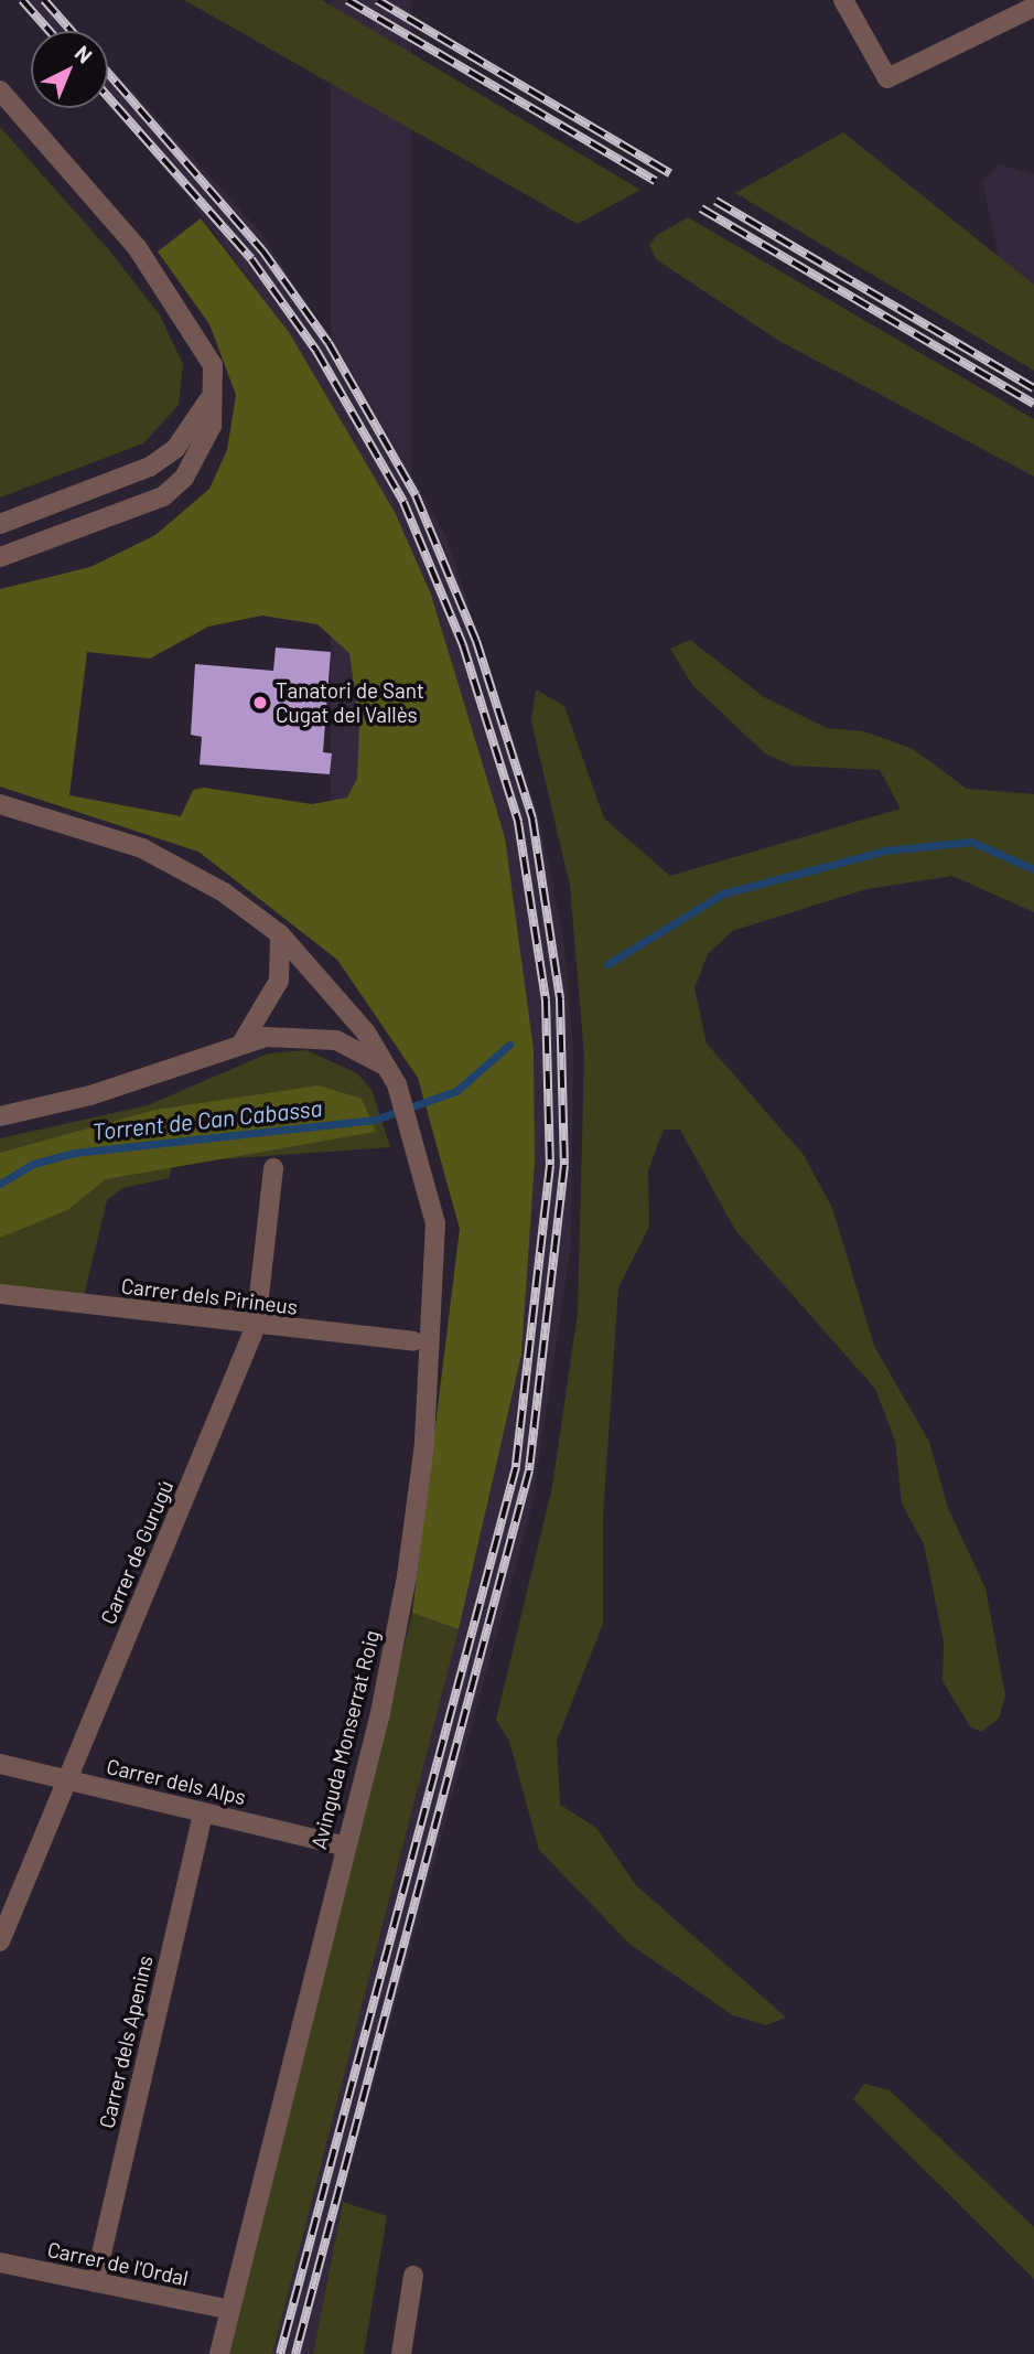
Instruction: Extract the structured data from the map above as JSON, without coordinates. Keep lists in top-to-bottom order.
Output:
{
  "streets": {
    "street": [
      "Carrer dels Pirineus",
      "Carrer de Gurugú",
      "Avinguda Monserrat Roig",
      "Carrer dels Alps",
      "Carrer dels Apenins",
      "Carrer de l'Ordal"
    ]
  },
  "crossings": [
    ["Carrer dels Pirineus", "Carrer de Gurugú"],
    ["Carrer de Gurugú", "Carrer dels Alps"],
    ["Avinguda Monserrat Roig", "Carrer dels Alps"],
    ["Avinguda Monserrat Roig", "Carrer de l'Ordal"],
    ["Carrer dels Alps", "Carrer dels Apenins"],
    ["Carrer dels Apenins", "Carrer de l'Ordal"]
  ],
  "water": ["Torrent de Can Cabassa"],
  "places": ["Tanatori de Sant Cugat del Vallès"],
  "north": "top right"
}
